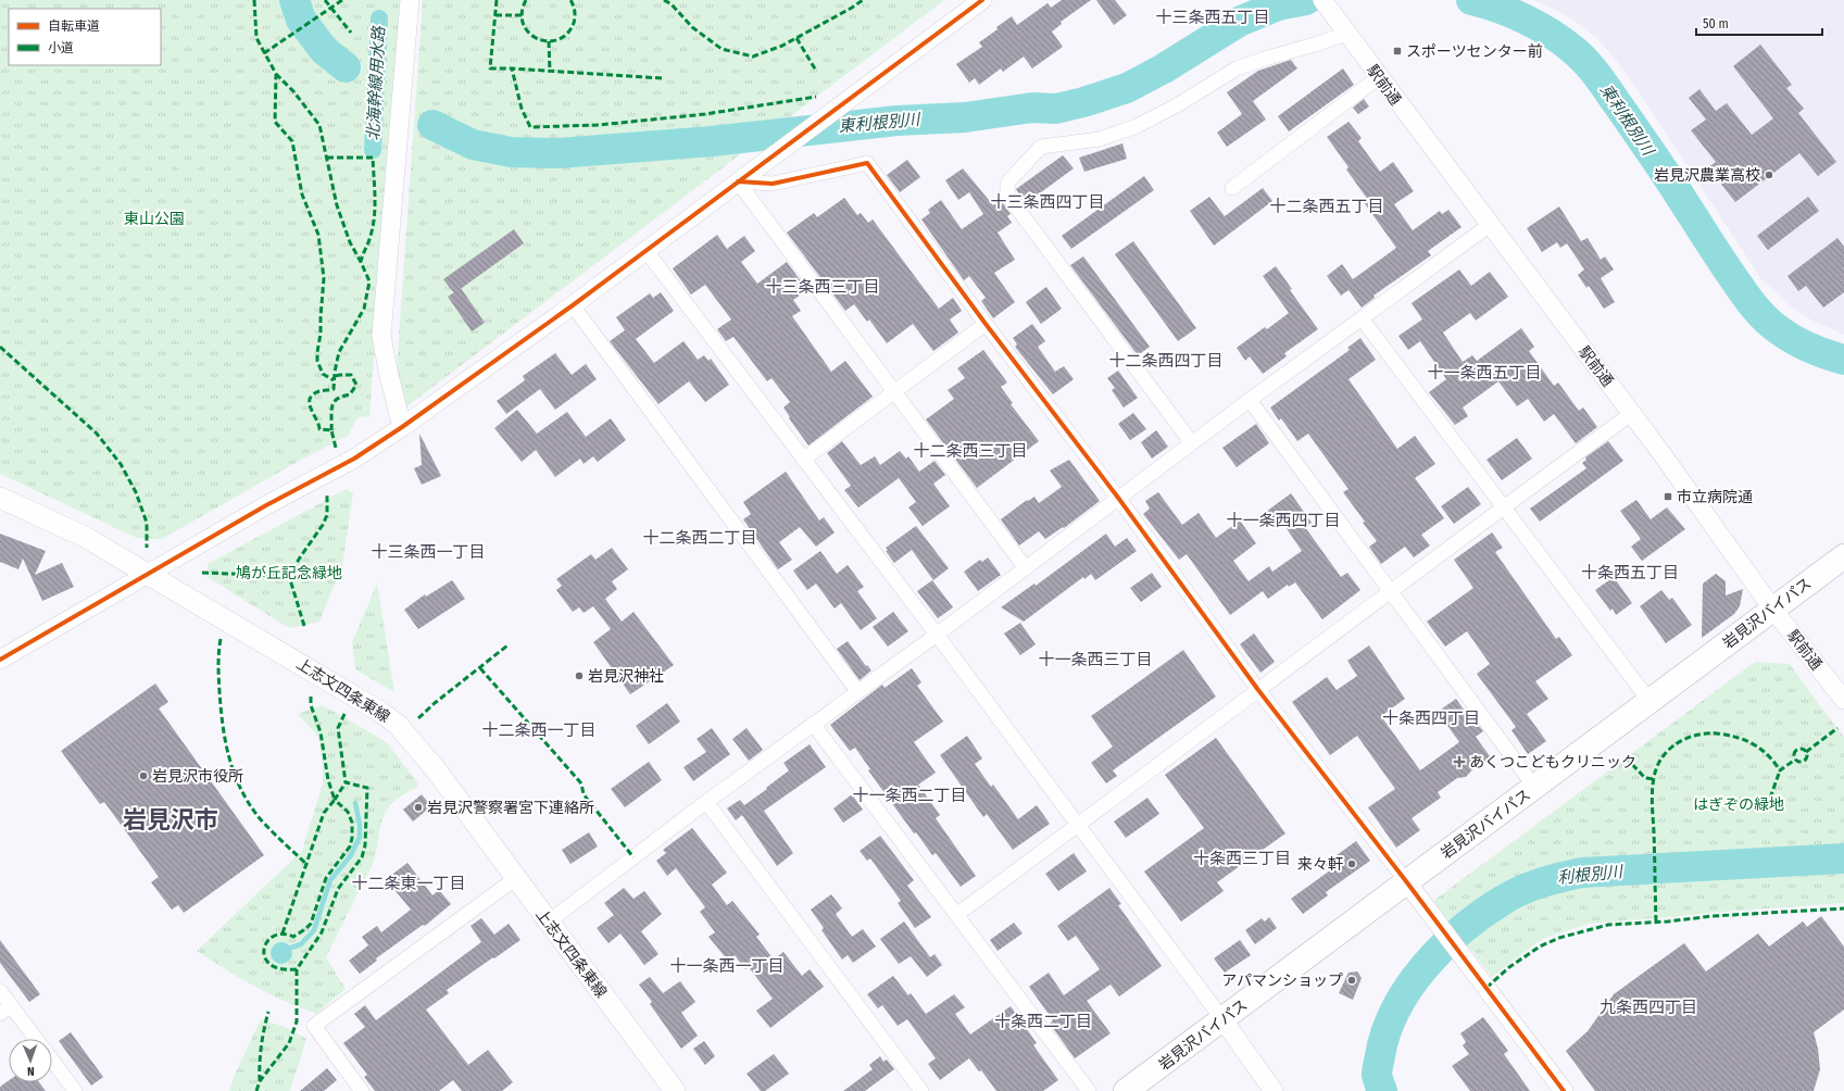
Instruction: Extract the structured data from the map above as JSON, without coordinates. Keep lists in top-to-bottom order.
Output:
{
  "streets": {
    "highway": ["岩見沢バイパス"],
    "main road": ["上志文四条東線"],
    "street": ["駅前通"]
  },
  "crossings": [
    ["駅前通", "岩見沢バイパス"]
  ],
  "districts": [
    "十三条西五丁目",
    "十三条西四丁目",
    "十二条西五丁目",
    "十三条西三丁目",
    "十二条西四丁目",
    "十一条西五丁目",
    "十二条西三丁目",
    "十一条西四丁目",
    "十二条西二丁目",
    "十三条西一丁目",
    "十条西五丁目",
    "十一条西三丁目",
    "十条西四丁目",
    "十二条西一丁目",
    "十一条西二丁目",
    "岩見沢市",
    "十条西三丁目",
    "十二条東一丁目",
    "十一条西一丁目",
    "九条西四丁目",
    "十条西二丁目"
  ],
  "water": ["北海幹線用水路", "東利根別川", "利根別川"],
  "parks": ["東山公園", "鳩が丘記念緑地", "はぎぞの緑地"],
  "places": {
    "transit": ["スポーツセンター前", "市立病院通"],
    "other": [
      "岩見沢農業高校",
      "岩見沢神社",
      "岩見沢市役所",
      "岩見沢警察署宮下連絡所",
      "来々軒",
      "アパマンショップ"
    ],
    "health": ["あくつこどもクリニック"]
  },
  "legend": ["自転車道", "小道"],
  "scale_bar": "50 m",
  "north": "bottom"
}
